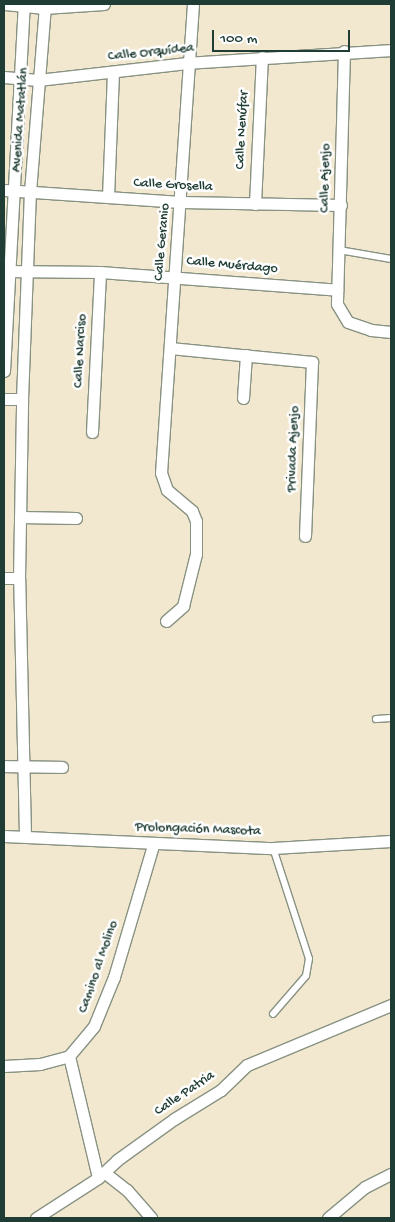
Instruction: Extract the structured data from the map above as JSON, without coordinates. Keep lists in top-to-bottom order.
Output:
{
  "streets": {
    "street": [
      "Calle Orquídea",
      "Avenida Matatlán",
      "Calle Nenúfar",
      "Calle Ajenjo",
      "Calle Grosella",
      "Calle Geranio",
      "Calle Muérdago",
      "Calle Narciso",
      "Privada Ajenjo",
      "Prolongación Mascota",
      "Camino al Molino",
      "Calle Patria"
    ]
  },
  "crossings": [
    ["Calle Orquídea", "Avenida Matatlán"],
    ["Calle Orquídea", "Calle Nenúfar"],
    ["Calle Orquídea", "Calle Ajenjo"],
    ["Calle Orquídea", "Calle Geranio"],
    ["Avenida Matatlán", "Calle Grosella"],
    ["Avenida Matatlán", "Calle Muérdago"],
    ["Avenida Matatlán", "Prolongación Mascota"],
    ["Calle Nenúfar", "Calle Grosella"],
    ["Calle Ajenjo", "Calle Grosella"],
    ["Calle Ajenjo", "Calle Muérdago"],
    ["Calle Grosella", "Calle Geranio"],
    ["Calle Geranio", "Calle Muérdago"],
    ["Calle Muérdago", "Calle Narciso"],
    ["Prolongación Mascota", "Camino al Molino"]
  ],
  "scale_bar": "100 m"
}
